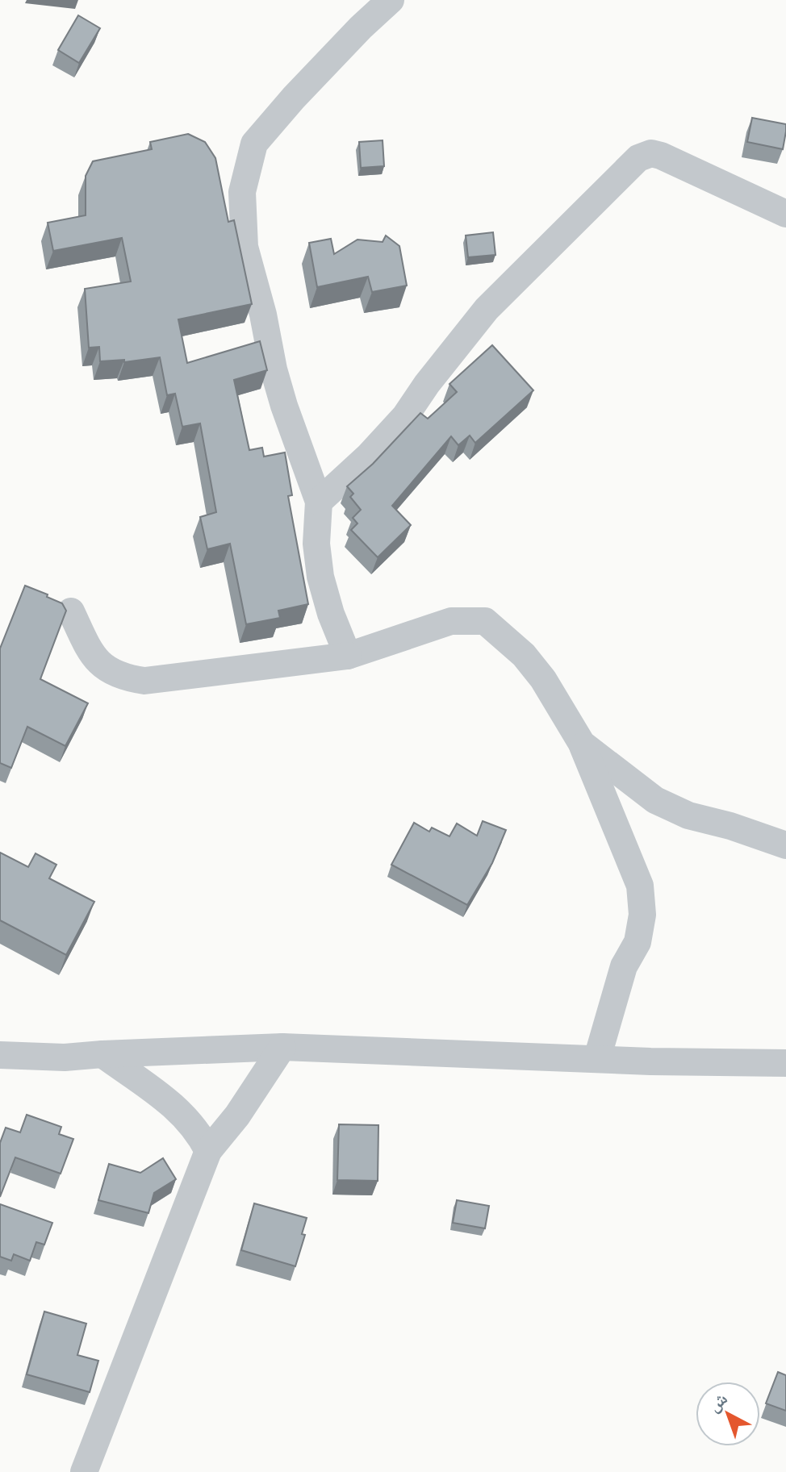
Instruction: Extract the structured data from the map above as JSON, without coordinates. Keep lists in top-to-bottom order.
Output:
{
  "north": "top left"
}
